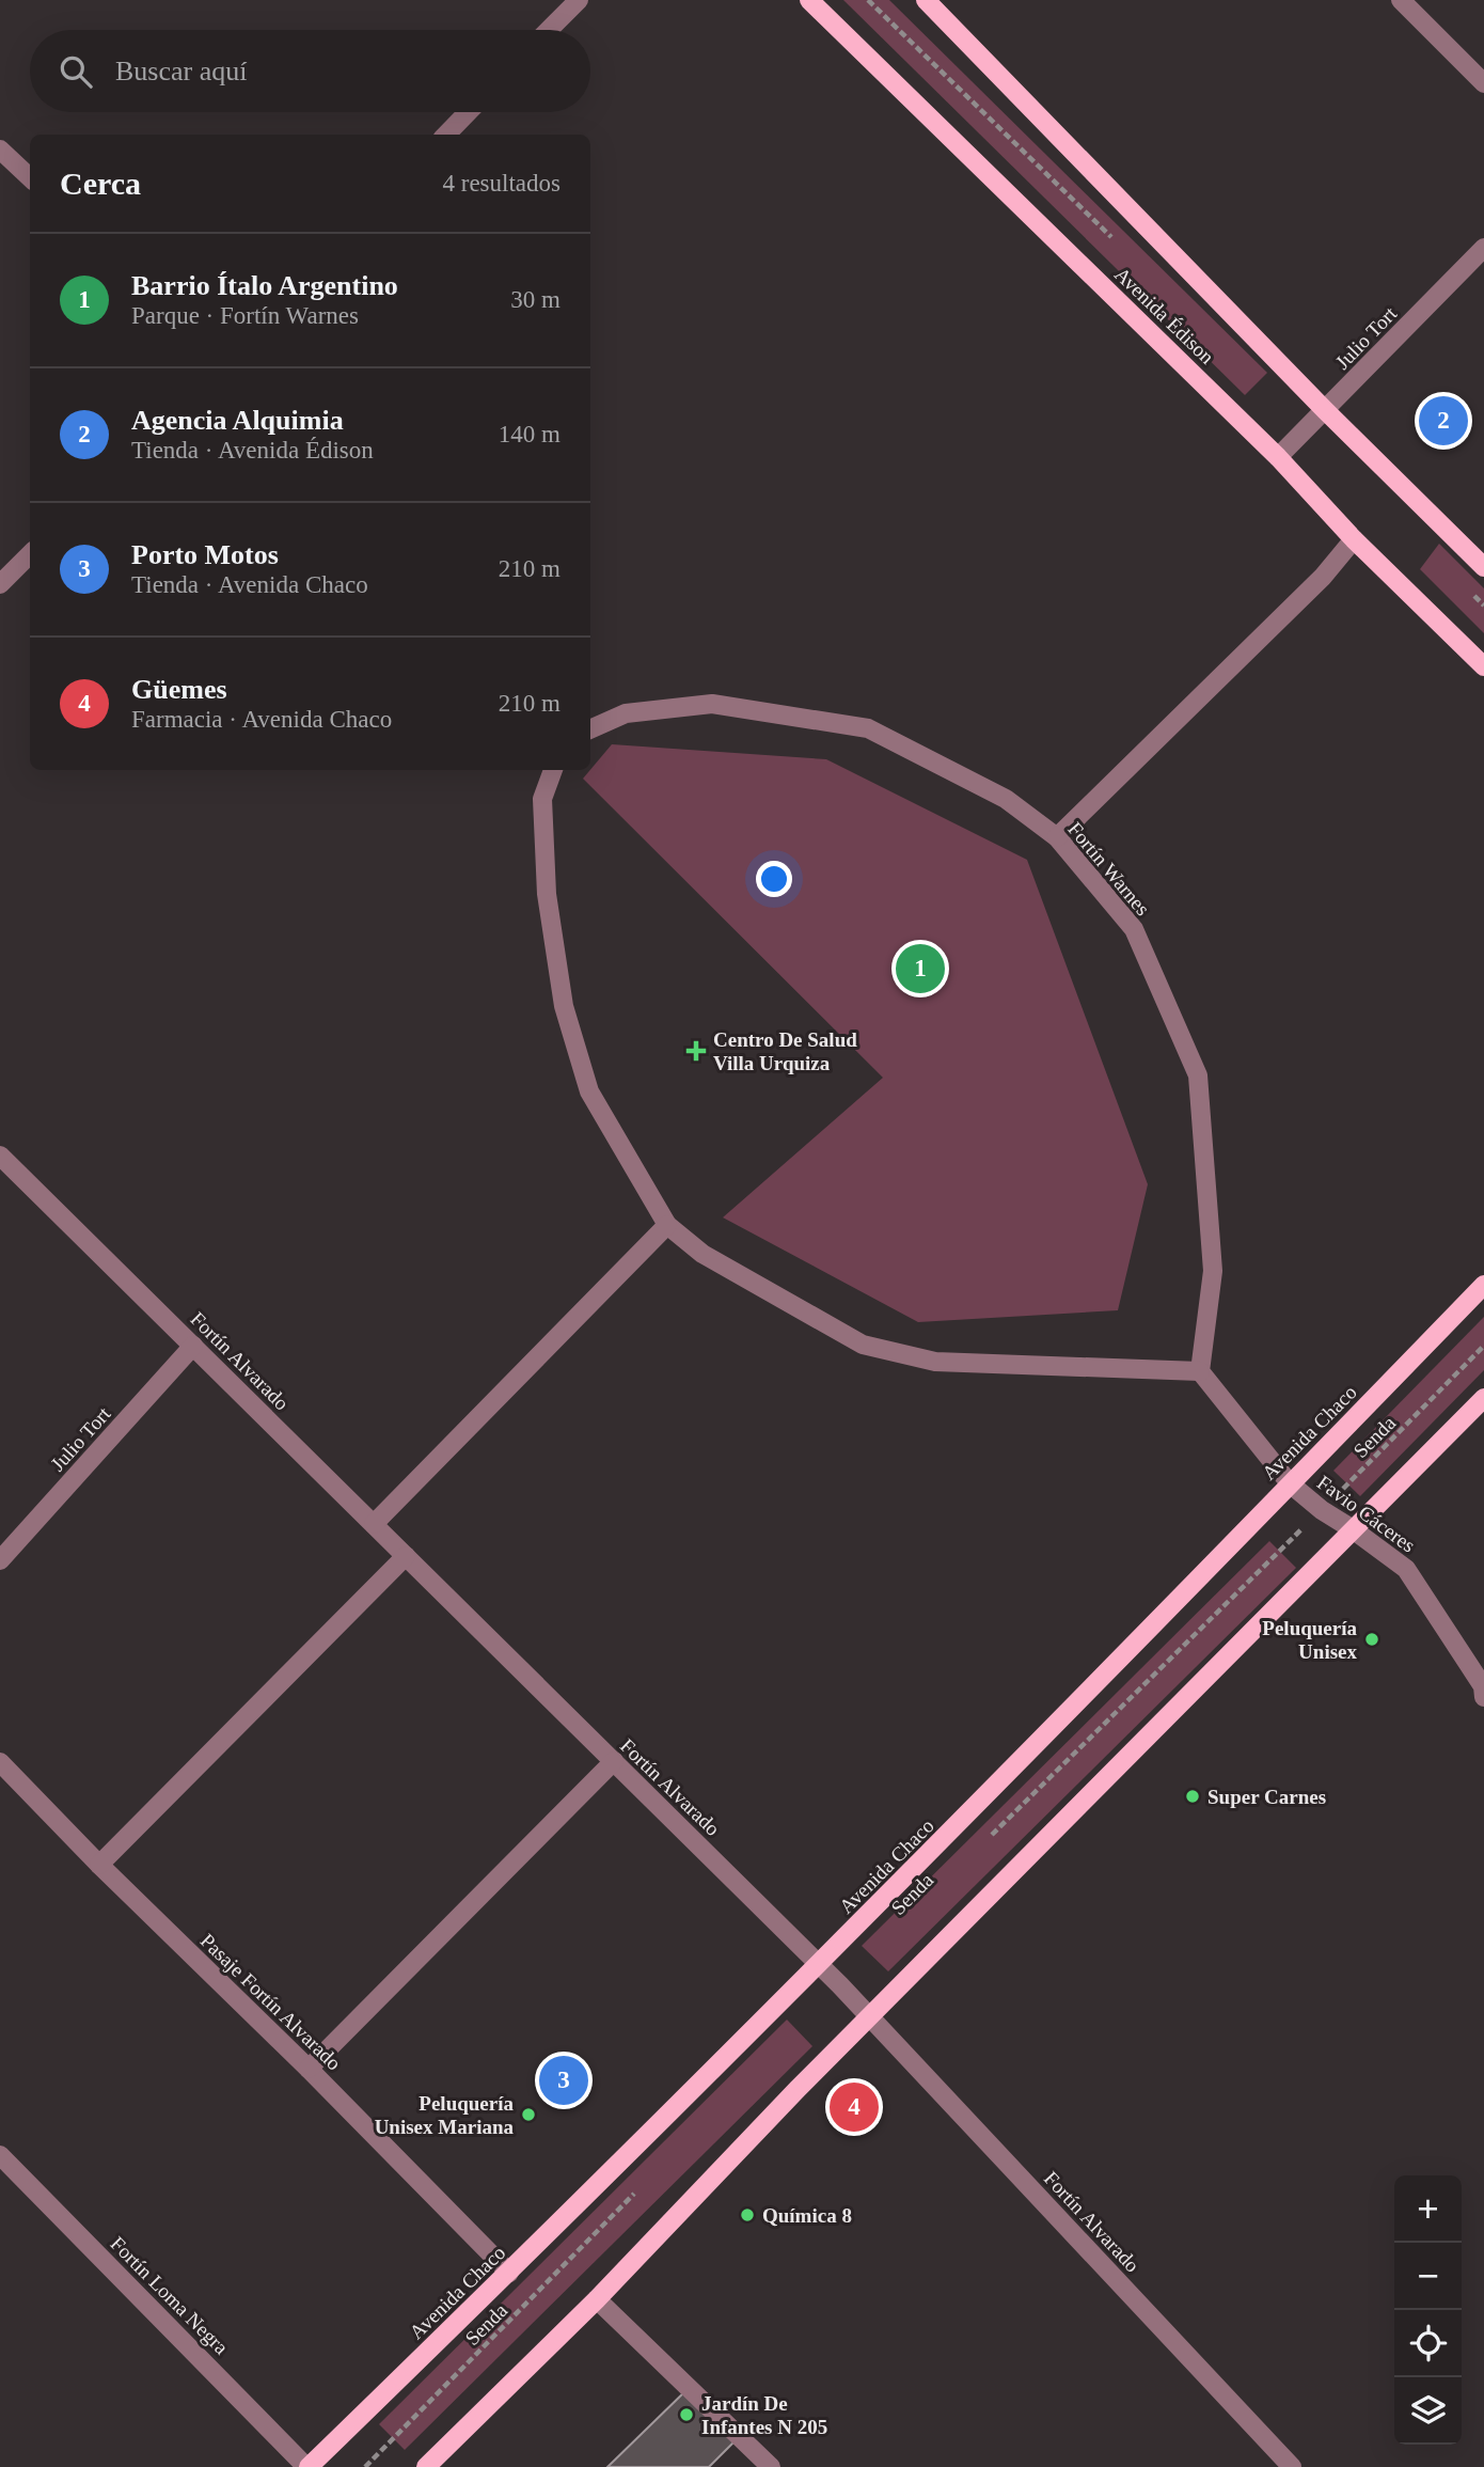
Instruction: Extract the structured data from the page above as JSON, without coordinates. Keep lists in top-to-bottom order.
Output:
{
  "streets": {
    "main road": ["Avenida Édison", "Avenida Chaco"],
    "street": [
      "Julio Tort",
      "Fortín Warnes",
      "Fortín Alvarado",
      "Favio Cáceres",
      "Pasaje Fortín Alvarado",
      "Fortín Loma Negra"
    ],
    "path": ["Senda"]
  },
  "crossings": [
    ["Avenida Édison", "Julio Tort"],
    ["Julio Tort", "Fortín Alvarado"],
    ["Fortín Alvarado", "Avenida Chaco"],
    ["Avenida Chaco", "Favio Cáceres"],
    ["Avenida Chaco", "Pasaje Fortín Alvarado"],
    ["Avenida Chaco", "Fortín Loma Negra"],
    ["Senda", "Favio Cáceres"]
  ],
  "places": {
    "health": ["Centro De Salud Villa Urquiza"],
    "other": [
      "Peluquería Unisex",
      "Super Carnes",
      "Peluquería Unisex Mariana",
      "Química 8",
      "Jardín De Infantes N 205"
    ]
  },
  "page": {
    "search": "Buscar aquí",
    "heading": ["Cerca", "4 resultados"],
    "list": [
      {
        "mark": "1",
        "name": "Barrio Ítalo Argentino",
        "note": "Parque · Fortín Warnes",
        "value": "30 m"
      },
      {
        "mark": "2",
        "name": "Agencia Alquimia",
        "note": "Tienda · Avenida Édison",
        "value": "140 m"
      },
      {
        "mark": "3",
        "name": "Porto Motos",
        "note": "Tienda · Avenida Chaco",
        "value": "210 m"
      },
      {
        "mark": "4",
        "name": "Güemes",
        "note": "Farmacia · Avenida Chaco",
        "value": "210 m"
      }
    ],
    "pins": [
      "2",
      "1",
      "3",
      "4"
    ],
    "map_buttons": ["+", "−"]
  }
}
